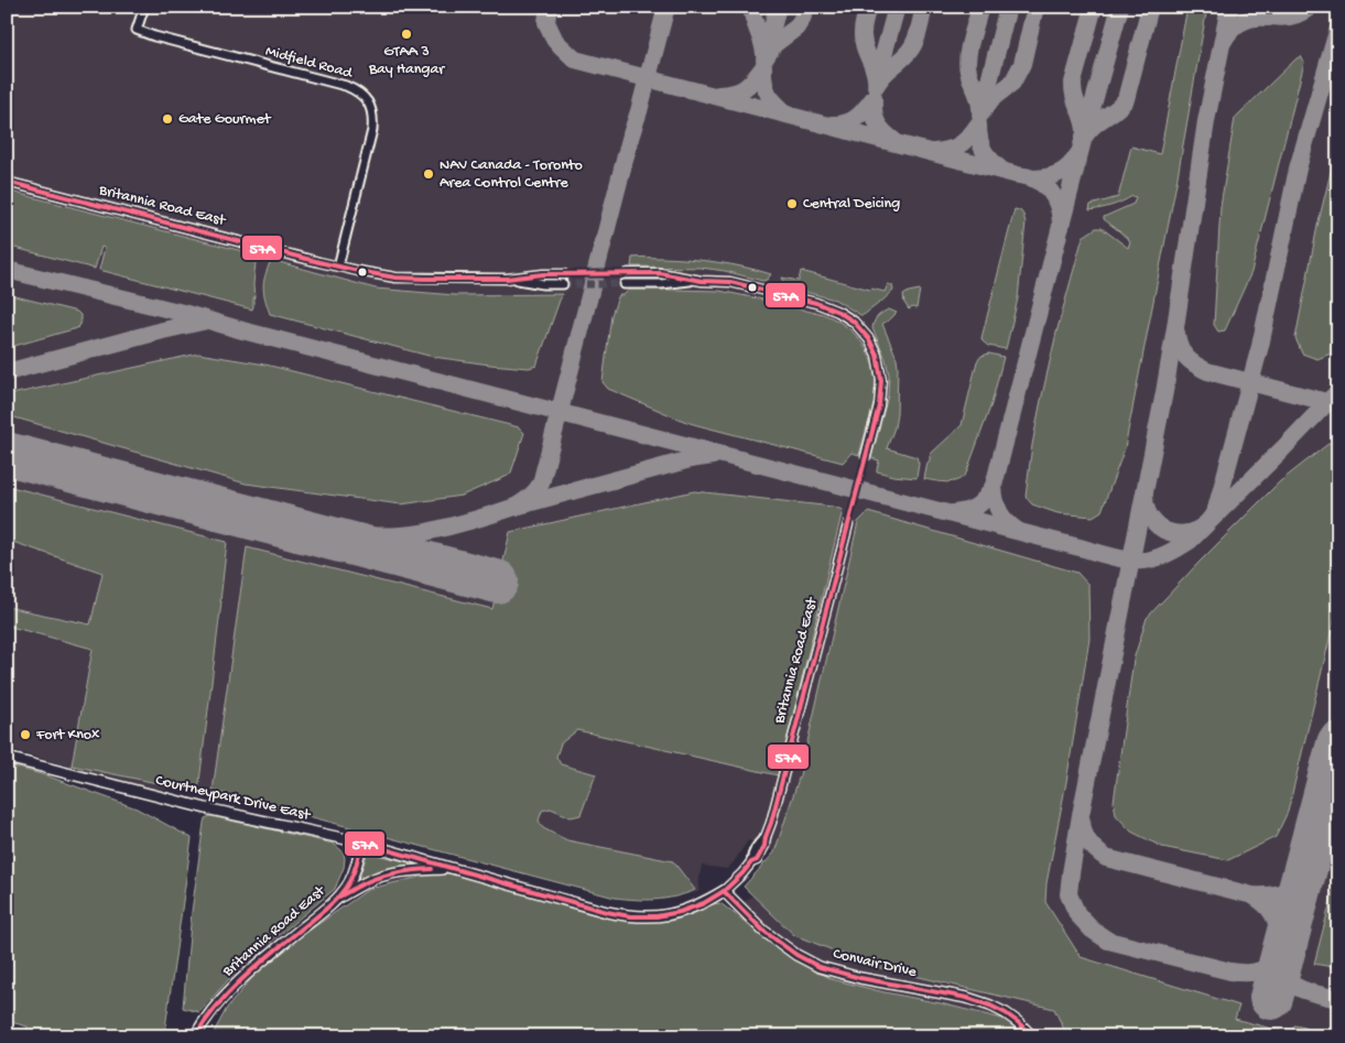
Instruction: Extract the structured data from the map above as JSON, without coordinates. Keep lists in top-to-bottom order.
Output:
{
  "streets": {
    "street": [
      "Midfield Road",
      "Britannia Road East",
      "Courtneypark Drive East",
      "Convair Drive"
    ]
  },
  "crossings": [
    ["Midfield Road", "Britannia Road East"],
    ["Britannia Road East", "Courtneypark Drive East"],
    ["Britannia Road East", "Convair Drive"]
  ],
  "places": [
    "GTAA 3 Bay Hangar",
    "Gate Gourmet",
    "NAV Canada - Toronto Area Control Centre",
    "Central Deicing",
    "Fort Knox"
  ],
  "lines": ["transit line 57A"]
}
